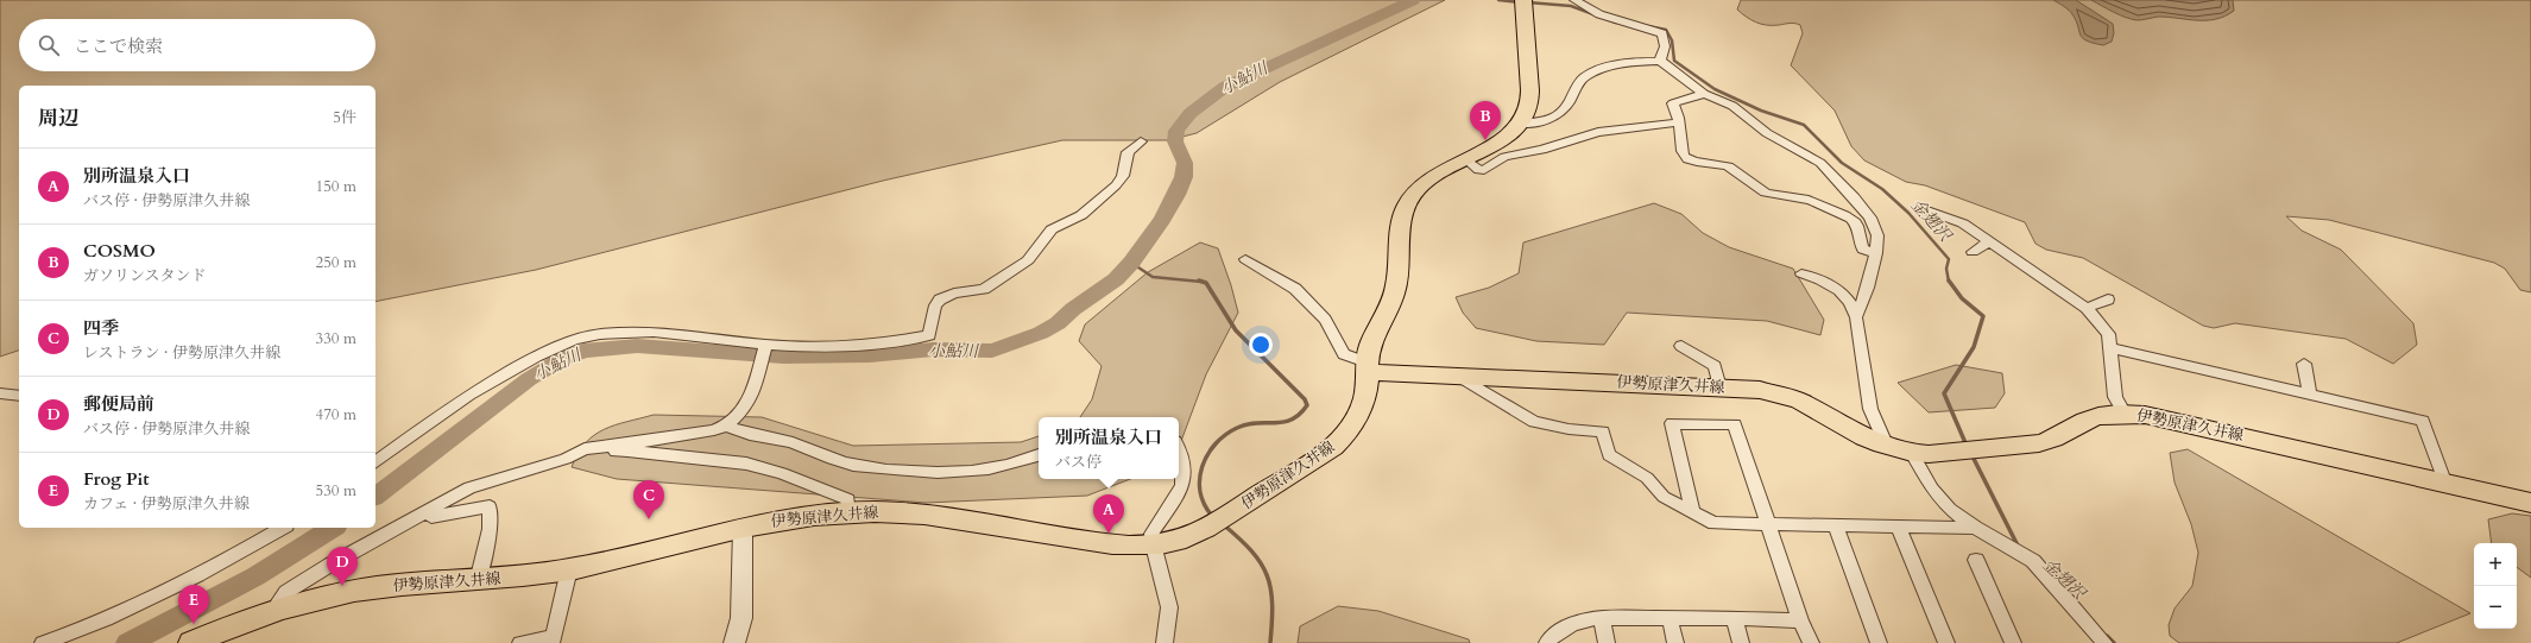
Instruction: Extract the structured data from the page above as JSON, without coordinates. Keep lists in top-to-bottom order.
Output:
{
  "streets": {
    "main road": ["伊勢原津久井線"]
  },
  "water": ["小鮎川", "金翅沢"],
  "page": {
    "search": "ここで検索",
    "heading": ["周辺", "5件"],
    "pins": [
      "B",
      "C",
      "A",
      "D",
      "E"
    ],
    "list": [
      {
        "mark": "A",
        "name": "別所温泉入口",
        "note": "バス停 · 伊勢原津久井線",
        "value": "150 m"
      },
      {
        "mark": "B",
        "name": "COSMO",
        "note": "ガソリンスタンド",
        "value": "250 m"
      },
      {
        "mark": "C",
        "name": "四季",
        "note": "レストラン · 伊勢原津久井線",
        "value": "330 m"
      },
      {
        "mark": "D",
        "name": "郵便局前",
        "note": "バス停 · 伊勢原津久井線",
        "value": "470 m"
      },
      {
        "mark": "E",
        "name": "Frog Pit",
        "note": "カフェ · 伊勢原津久井線",
        "value": "530 m"
      }
    ],
    "popup": ["別所温泉入口", "バス停"],
    "map_buttons": ["+", "−"]
  }
}
